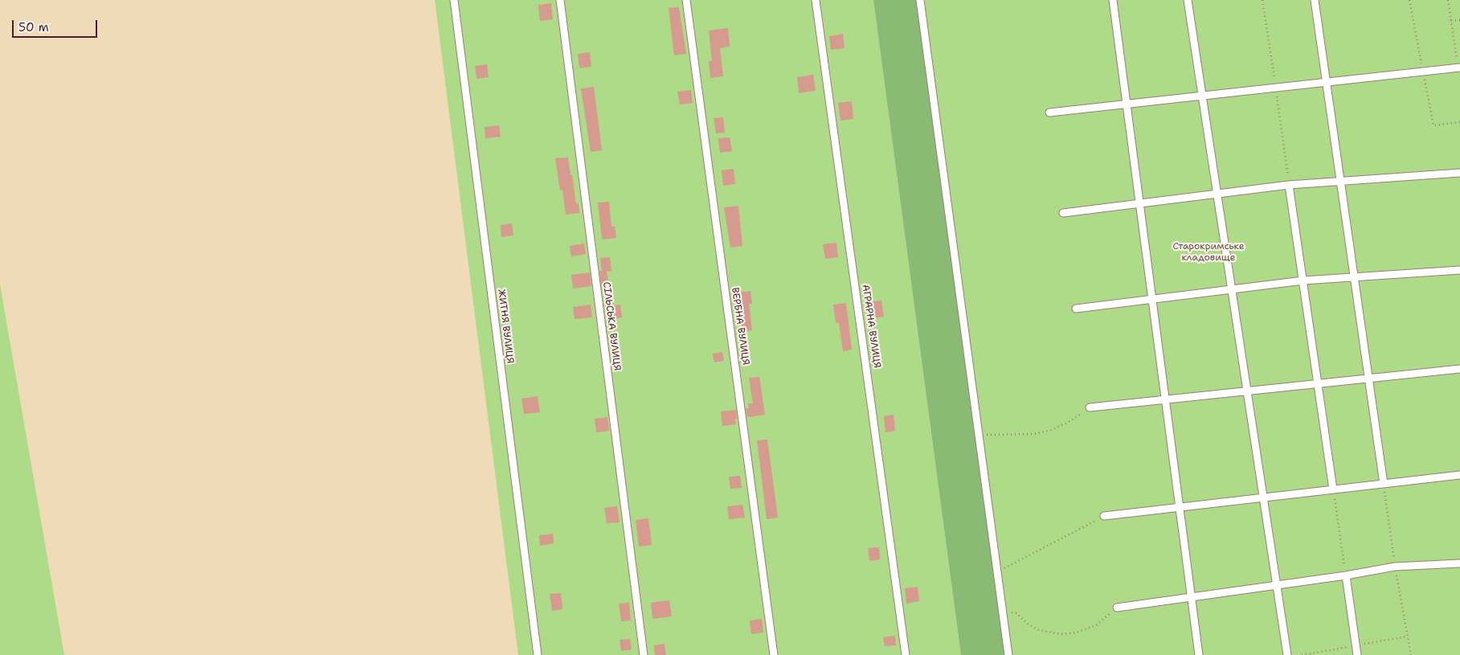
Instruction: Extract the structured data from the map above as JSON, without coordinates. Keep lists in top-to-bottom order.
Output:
{
  "streets": {
    "lane": [
      "ЖИТНЯ ВУЛИЦЯ",
      "СІЛЬСЬКА ВУЛИЦЯ",
      "ВЕРБНА ВУЛИЦЯ",
      "АГРАРНА ВУЛИЦЯ"
    ]
  },
  "parks": ["Старокримське кладовище"],
  "scale_bar": "50 m"
}
